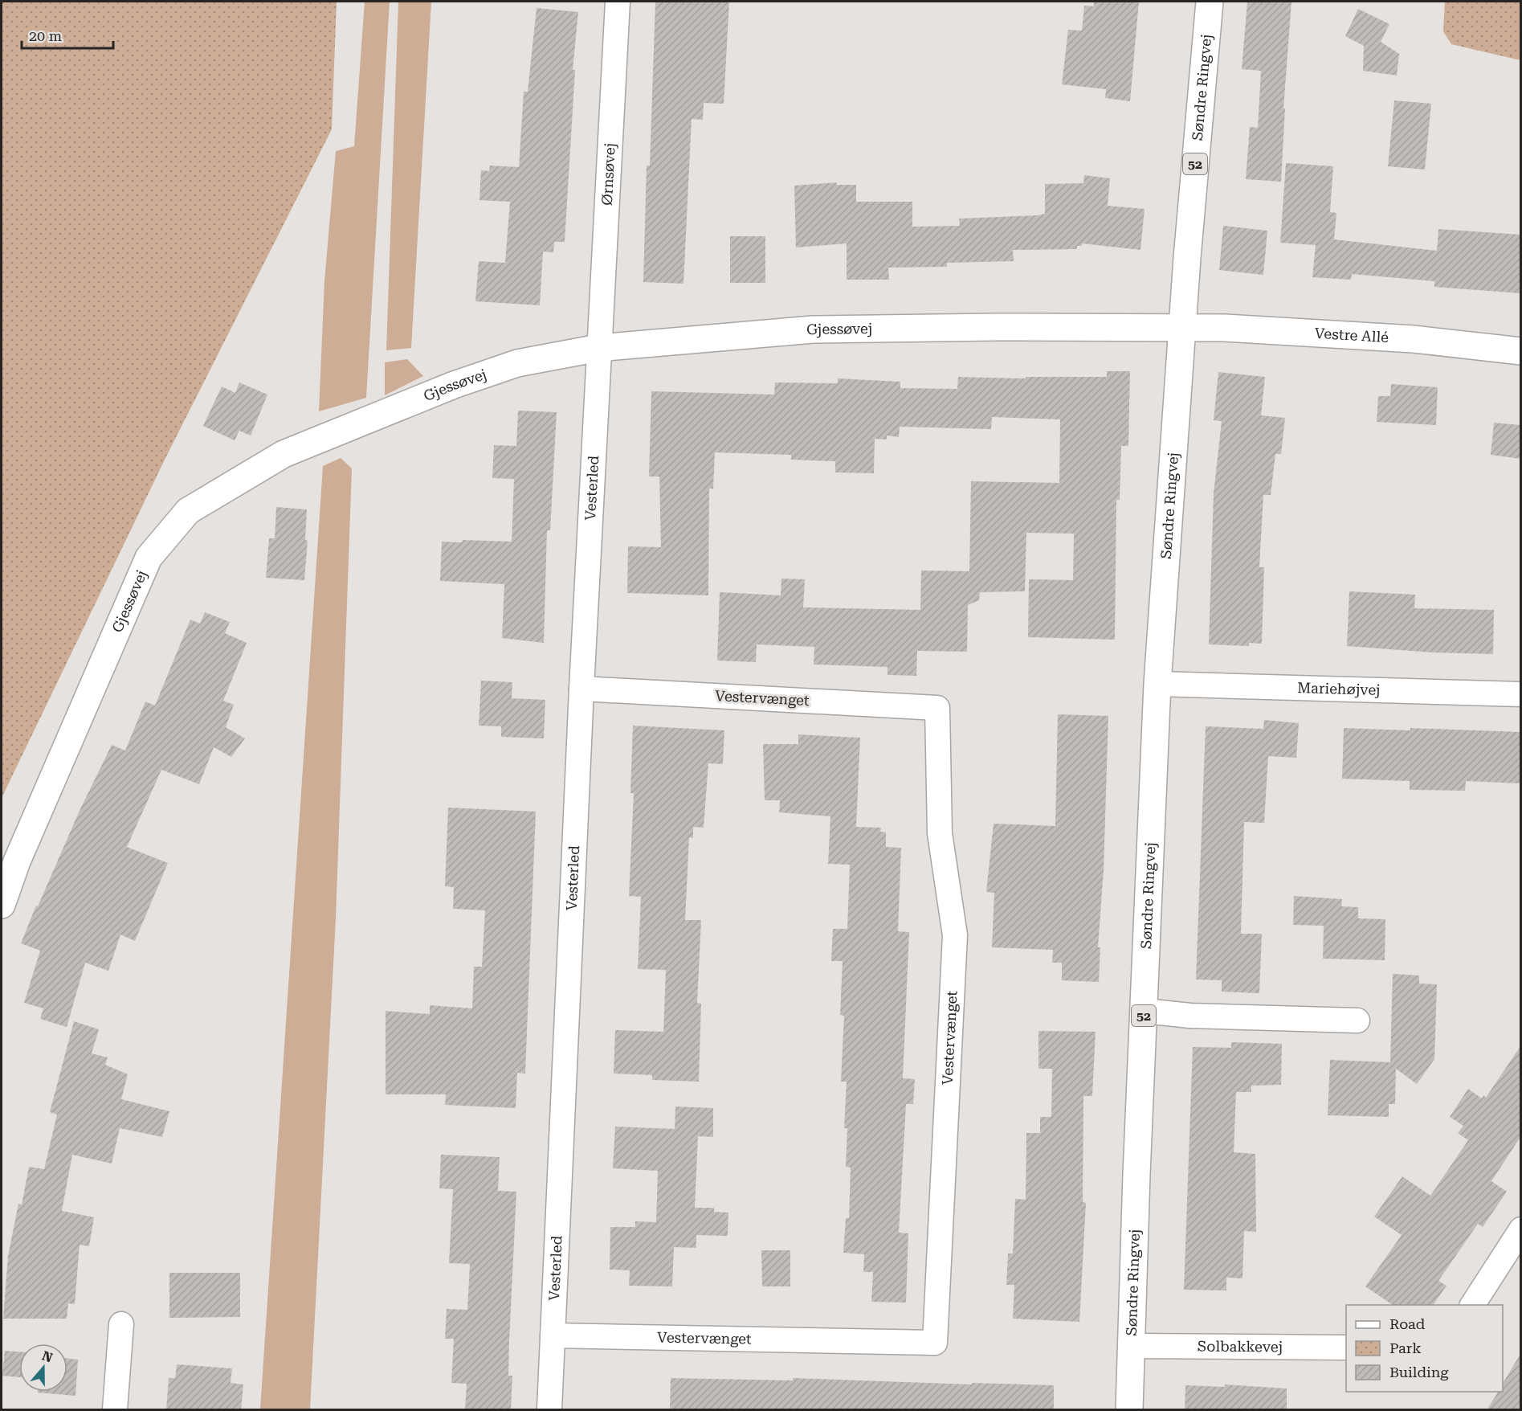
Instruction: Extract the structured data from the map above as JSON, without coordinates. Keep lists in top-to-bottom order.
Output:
{
  "streets": {
    "street": [
      "Søndre Ringvej",
      "52",
      "Ørnsøvej",
      "Gjessøvej",
      "Vestre Allé",
      "Vesterled",
      "Mariehøjvej",
      "Vestervænget",
      "Solbakkevej"
    ]
  },
  "crossings": [
    ["Søndre Ringvej", "Gjessøvej"],
    ["Søndre Ringvej", "Vestre Allé"],
    ["Søndre Ringvej", "Mariehøjvej"],
    ["Søndre Ringvej", "Solbakkevej"],
    ["Ørnsøvej", "Gjessøvej"],
    ["Ørnsøvej", "Vesterled"],
    ["Gjessøvej", "Vestre Allé"],
    ["Gjessøvej", "Vesterled"],
    ["Vesterled", "Vestervænget"]
  ],
  "legend": ["Road", "Park", "Building"],
  "scale_bar": "20 m",
  "north": "top"
}
